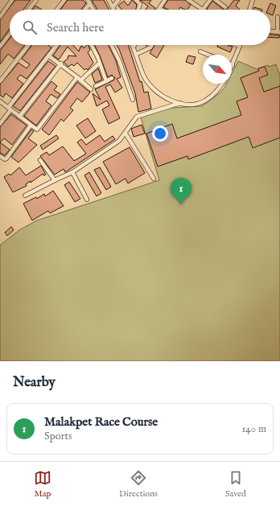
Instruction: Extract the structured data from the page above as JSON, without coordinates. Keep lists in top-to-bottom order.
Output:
{
  "north": "bottom right",
  "page": {
    "search": "Search here",
    "pins": "1",
    "heading": "Nearby",
    "list": [
      {
        "mark": "1",
        "name": "Malakpet Race Course",
        "note": "Sports",
        "value": "140 m"
      }
    ],
    "nav": ["Map", "Directions", "Saved"]
  }
}
